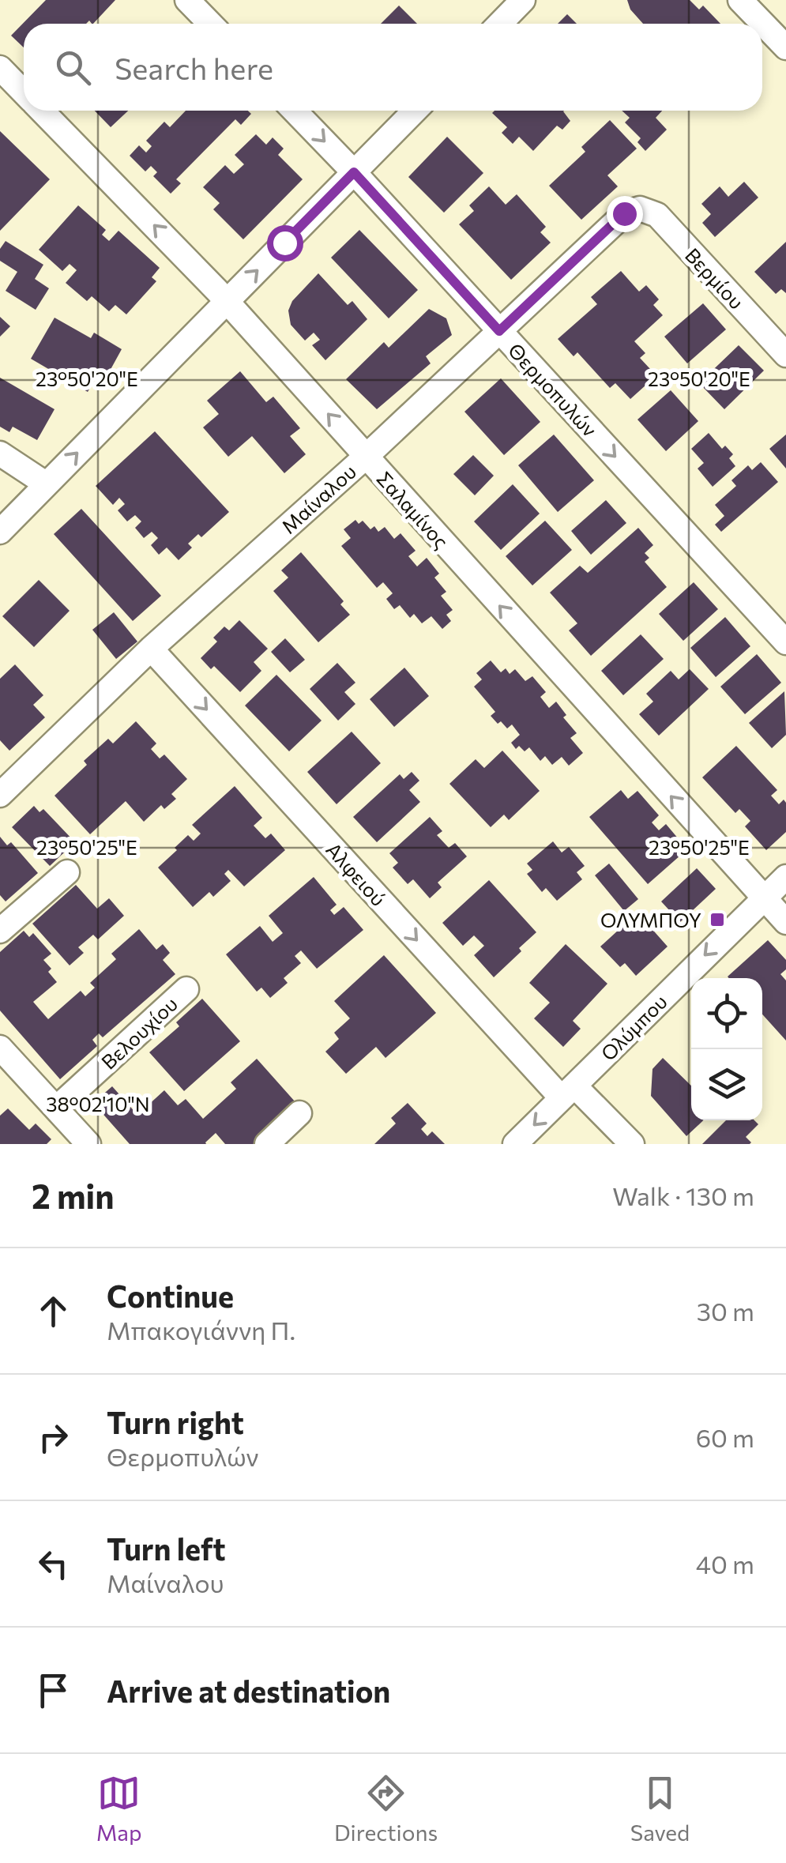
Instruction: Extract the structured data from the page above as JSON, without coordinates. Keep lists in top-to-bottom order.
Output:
{
  "streets": {
    "street": [
      "Βερμίου",
      "Θερμοπυλών",
      "Μαίναλου",
      "Σαλαμίνος",
      "Αλφειού",
      "Ολύμπου",
      "Βελουχίου"
    ]
  },
  "crossings": [
    ["Βερμίου", "Μαίναλου"],
    ["Θερμοπυλών", "Μαίναλου"],
    ["Μαίναλου", "Σαλαμίνος"],
    ["Μαίναλου", "Αλφειού"],
    ["Σαλαμίνος", "Ολύμπου"],
    ["Αλφειού", "Ολύμπου"]
  ],
  "one_way": [
    "Θερμοπυλών",
    "Σαλαμίνος",
    "Αλφειού",
    "Ολύμπου"
  ],
  "places": {
    "transit": ["ΟΛΥΜΠΟΥ"]
  },
  "page": {
    "search": "Search here",
    "heading": ["2 min", "Walk · 130 m"],
    "list": [
      ["Continue", "Μπακογιάννη Π.", "30 m"],
      ["Turn right", "Θερμοπυλών", "60 m"],
      ["Turn left", "Μαίναλου", "40 m"],
      "Arrive at destination"
    ],
    "nav": ["Map", "Directions", "Saved"]
  },
  "coordinates": ["23°50'20\"E", "23°50'25\"E", "38°02'10\"N"]
}
